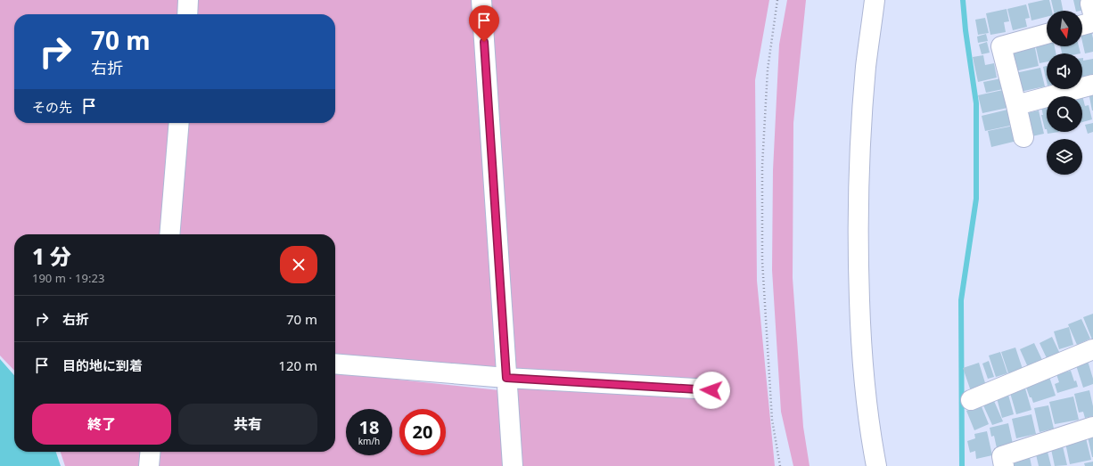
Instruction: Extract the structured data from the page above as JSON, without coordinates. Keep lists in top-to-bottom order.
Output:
{
  "north": "bottom",
  "page": {
    "turn": ["70 m", "右折"],
    "then": "その先",
    "heading": ["1 分", "190 m · 19:23"],
    "list": [
      {
        "name": "右折",
        "value": "70 m"
      },
      {
        "name": "目的地に到着",
        "value": "120 m"
      }
    ],
    "buttons": ["終了", "共有"],
    "speed": "18 km/h",
    "limit": "20"
  }
}
